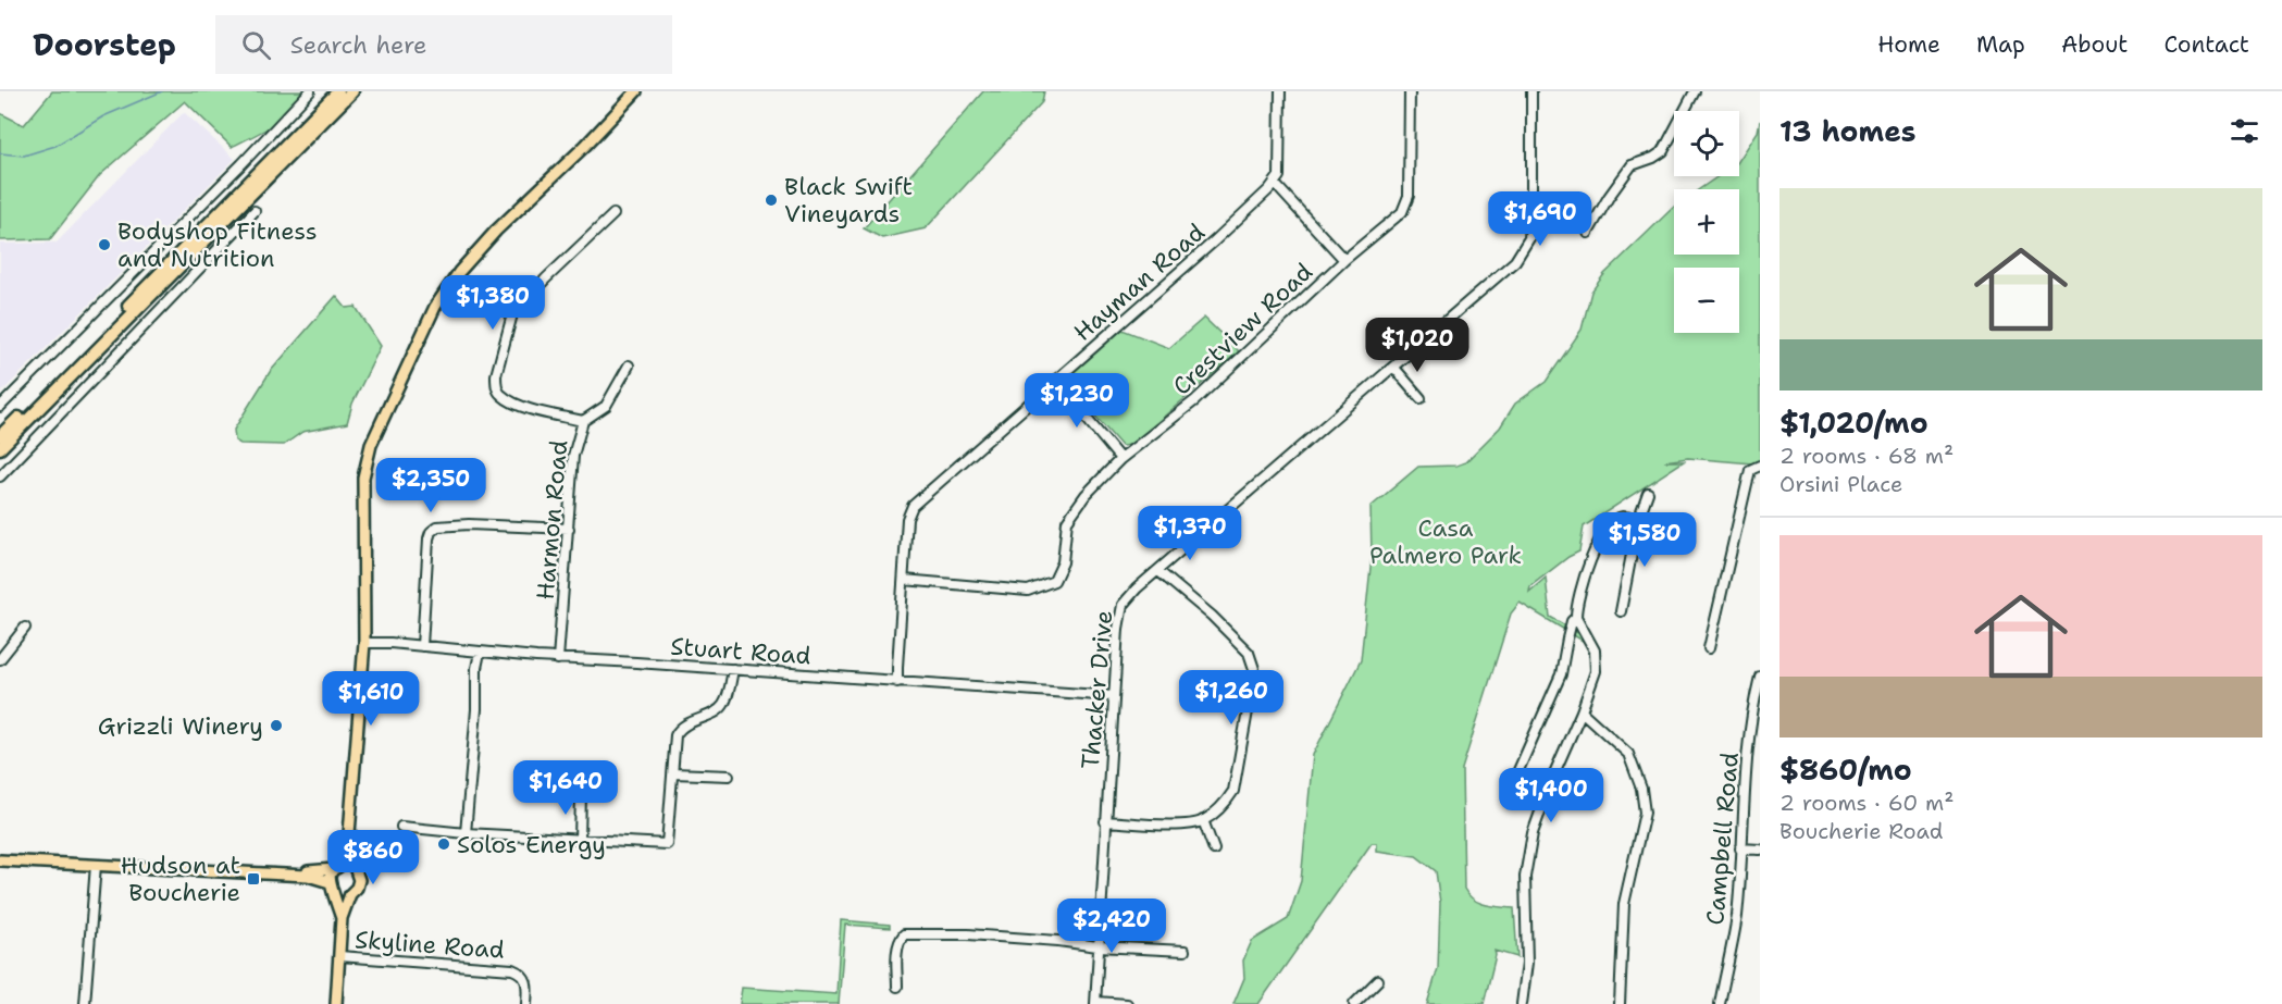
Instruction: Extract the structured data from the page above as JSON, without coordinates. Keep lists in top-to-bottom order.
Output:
{
  "streets": {
    "street": [
      "Hayman Road",
      "Crestview Road",
      "Harmon Road",
      "Stuart Road",
      "Thacker Drive",
      "Campbell Road",
      "Skyline Road"
    ]
  },
  "crossings": [
    ["Hayman Road", "Crestview Road"],
    ["Hayman Road", "Stuart Road"],
    ["Harmon Road", "Stuart Road"],
    ["Stuart Road", "Thacker Drive"]
  ],
  "parks": ["Casa Palmero Park"],
  "places": {
    "other": [
      "Black Swift Vineyards",
      "Bodyshop Fitness and Nutrition",
      "Grizzli Winery",
      "Solos Energy"
    ],
    "transit": ["Hudson at Boucherie"]
  },
  "page": {
    "header": "Doorstep",
    "search": "Search here",
    "nav": [
      "Home",
      "Map",
      "About",
      "Contact"
    ],
    "heading": "13 homes",
    "map_buttons": ["+", "−"],
    "list": [
      {
        "name": "$1,020/mo",
        "note": "2 rooms · 68 m² · Orsini Place"
      },
      {
        "name": "$860/mo",
        "note": "2 rooms · 60 m² · Boucherie Road"
      }
    ],
    "price": [
      "$1,690",
      "$1,380",
      "$1,020",
      "$1,230",
      "$2,350",
      "$1,370",
      "$1,580",
      "$1,260",
      "$1,610",
      "$1,640",
      "$1,400",
      "$860",
      "$2,420"
    ]
  }
}
